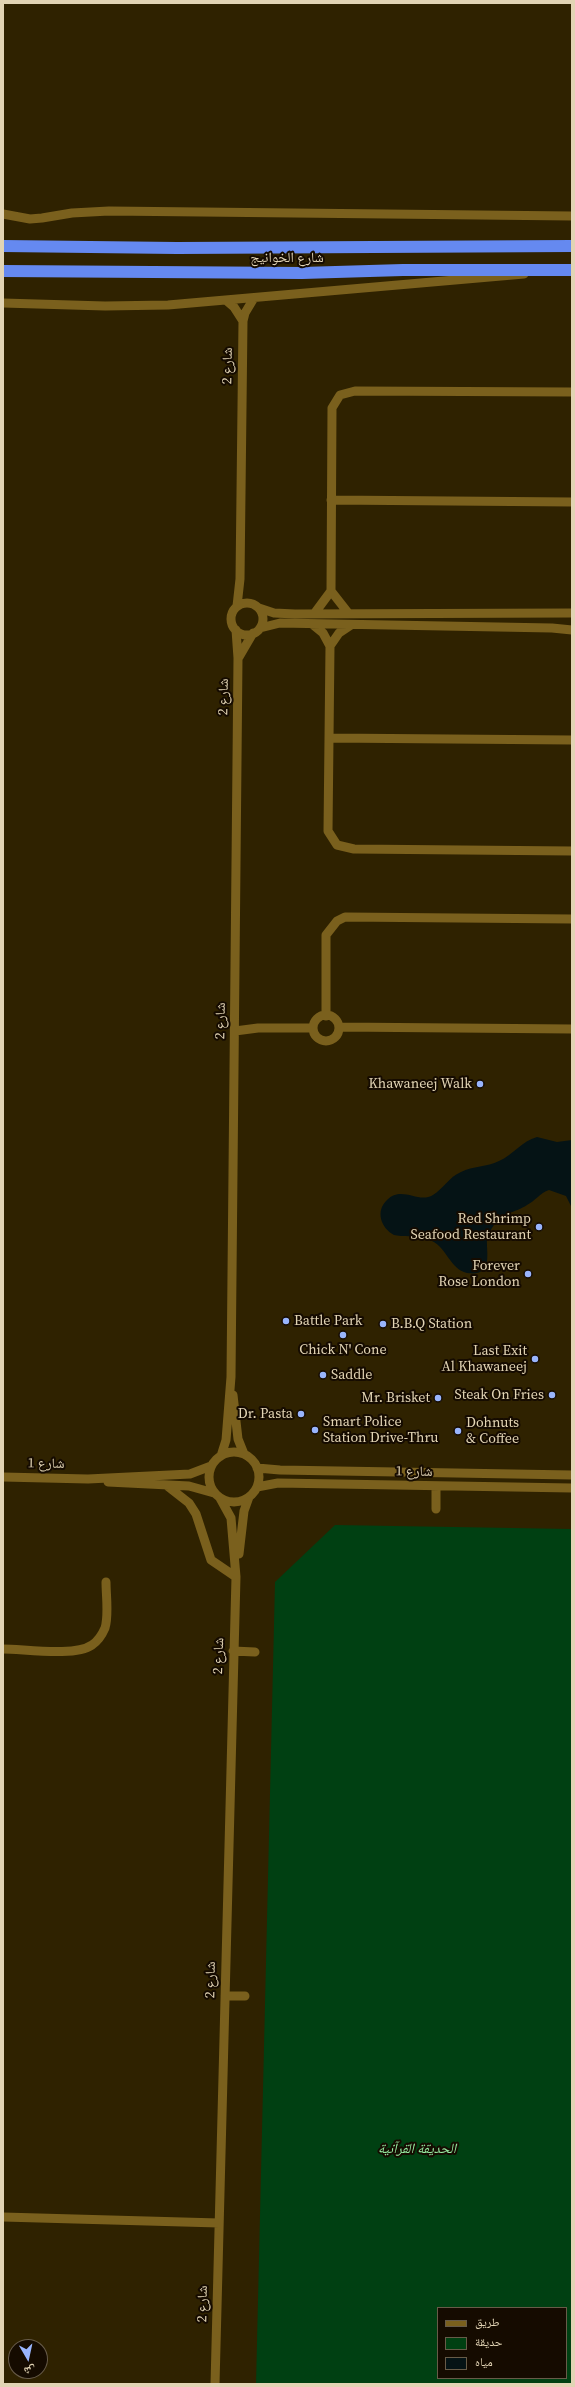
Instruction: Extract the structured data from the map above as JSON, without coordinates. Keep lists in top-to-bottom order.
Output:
{
  "streets": {
    "highway": ["شارع الخوانيج"],
    "street": ["شارع 2", "شارع 1"]
  },
  "crossings": [
    ["شارع 2", "شارع 1"]
  ],
  "parks": ["الحديقة القرآنية"],
  "places": [
    "Khawaneej Walk",
    "Red Shrimp Seafood Restaurant",
    "Forever Rose London",
    "Battle Park",
    "B.B.Q Station",
    "Chick N' Cone",
    "Last Exit Al Khawaneej",
    "Saddle",
    "Steak On Fries",
    "Mr. Brisket",
    "Dr. Pasta",
    "Smart Police Station Drive-Thru",
    "Dohnuts & Coffee"
  ],
  "legend": ["طريق", "حديقة", "مياه"],
  "north": "bottom"
}
